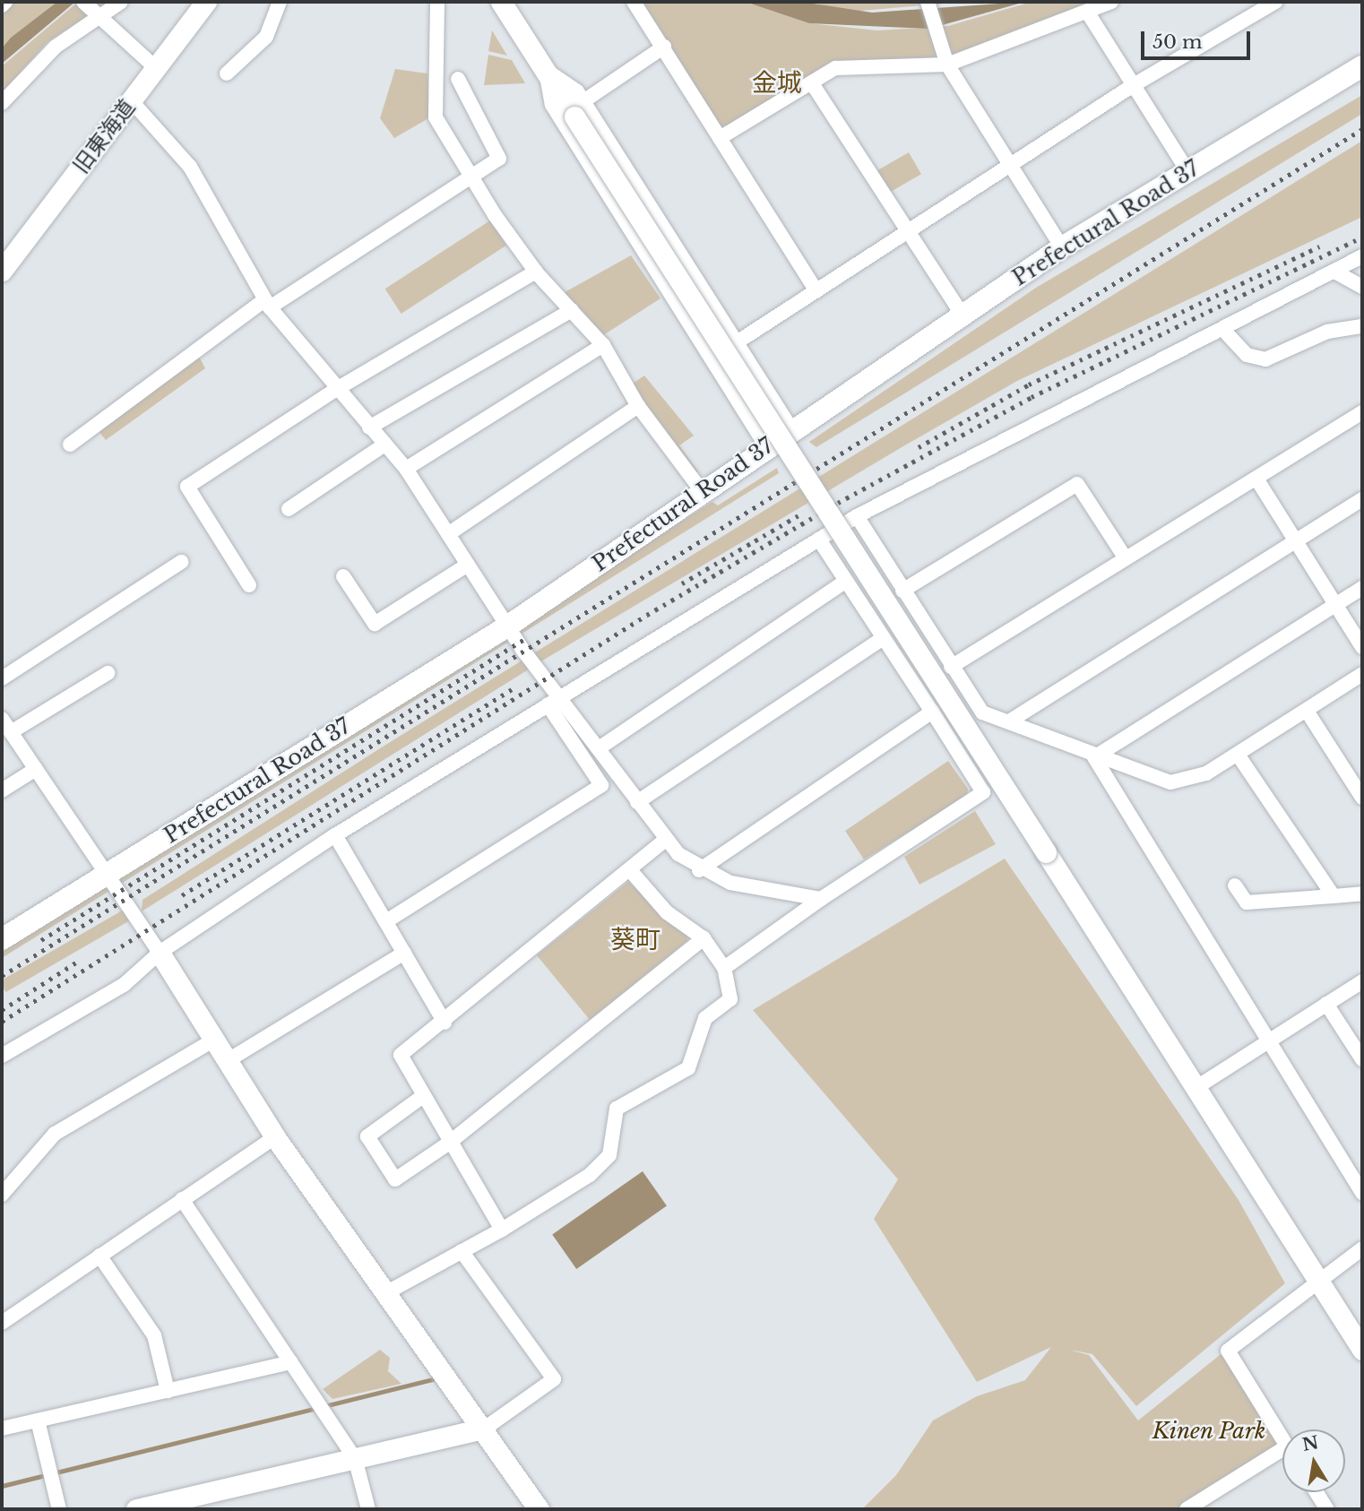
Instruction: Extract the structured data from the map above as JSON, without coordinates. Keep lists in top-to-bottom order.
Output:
{
  "streets": {
    "main road": ["Prefectural Road 37"],
    "street": ["旧東海道"]
  },
  "districts": ["金城", "葵町"],
  "parks": ["Kinen Park"],
  "scale_bar": "50 m",
  "north": "top"
}
